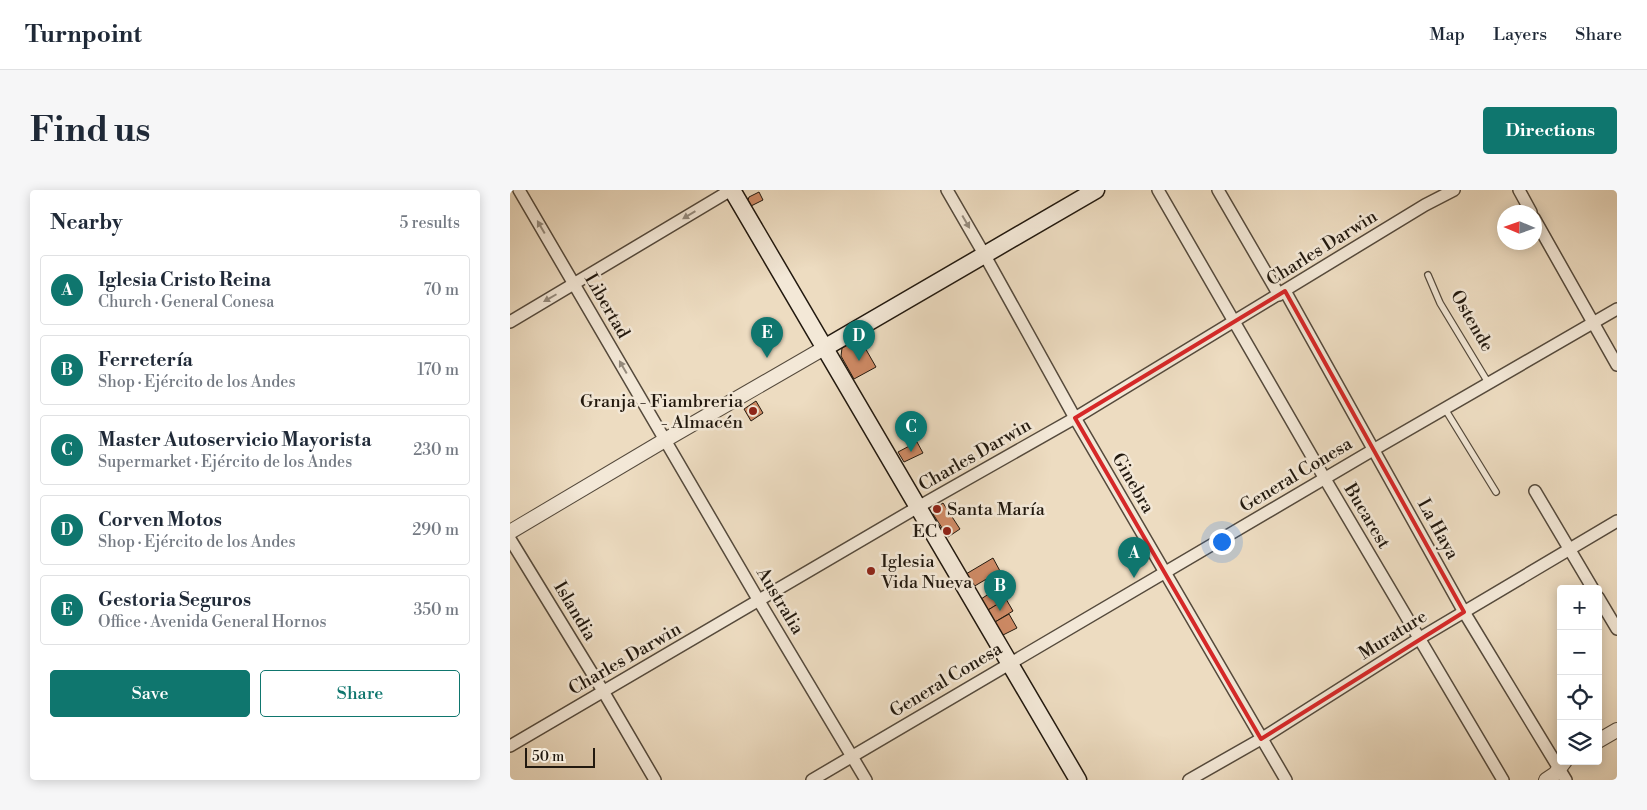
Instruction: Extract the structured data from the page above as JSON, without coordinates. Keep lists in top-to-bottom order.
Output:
{
  "streets": {
    "street": [
      "Charles Darwin",
      "Libertad",
      "General Conesa",
      "Ginebra",
      "Bucarest",
      "La Haya",
      "Australia",
      "Islandia",
      "Murature"
    ],
    "lane": ["Ostende"]
  },
  "crossings": [
    ["Charles Darwin", "Ginebra"],
    ["Charles Darwin", "Bucarest"],
    ["Charles Darwin", "La Haya"],
    ["Charles Darwin", "Australia"],
    ["Charles Darwin", "Islandia"],
    ["Libertad", "Australia"],
    ["Ostende", "General Conesa"],
    ["General Conesa", "Ginebra"],
    ["General Conesa", "Bucarest"],
    ["General Conesa", "La Haya"],
    ["General Conesa", "Australia"],
    ["Ginebra", "Murature"],
    ["Bucarest", "Murature"],
    ["La Haya", "Murature"]
  ],
  "one_way": ["Libertad"],
  "places": [
    "Granja - Fiambreria - Almacén",
    "Santa María",
    "EC",
    "Iglesia Vida Nueva"
  ],
  "scale_bar": "50 m",
  "north": "left",
  "page": {
    "header": "Turnpoint",
    "nav": ["Map", "Layers", "Share"],
    "buttons": [
      "Directions",
      ["Save", "Share"]
    ],
    "title": "Find us",
    "heading": ["Nearby", "5 results"],
    "list": [
      {
        "mark": "A",
        "name": "Iglesia Cristo Reina",
        "note": "Church · General Conesa",
        "value": "70 m"
      },
      {
        "mark": "B",
        "name": "Ferretería",
        "note": "Shop · Ejército de los Andes",
        "value": "170 m"
      },
      {
        "mark": "C",
        "name": "Master Autoservicio Mayorista",
        "note": "Supermarket · Ejército de los Andes",
        "value": "230 m"
      },
      {
        "mark": "D",
        "name": "Corven Motos",
        "note": "Shop · Ejército de los Andes",
        "value": "290 m"
      },
      {
        "mark": "E",
        "name": "Gestoria Seguros",
        "note": "Office · Avenida General Hornos",
        "value": "350 m"
      }
    ],
    "pins": [
      "E",
      "D",
      "C",
      "A",
      "B"
    ],
    "map_buttons": ["+", "−"],
    "scale": "50 m"
  }
}
